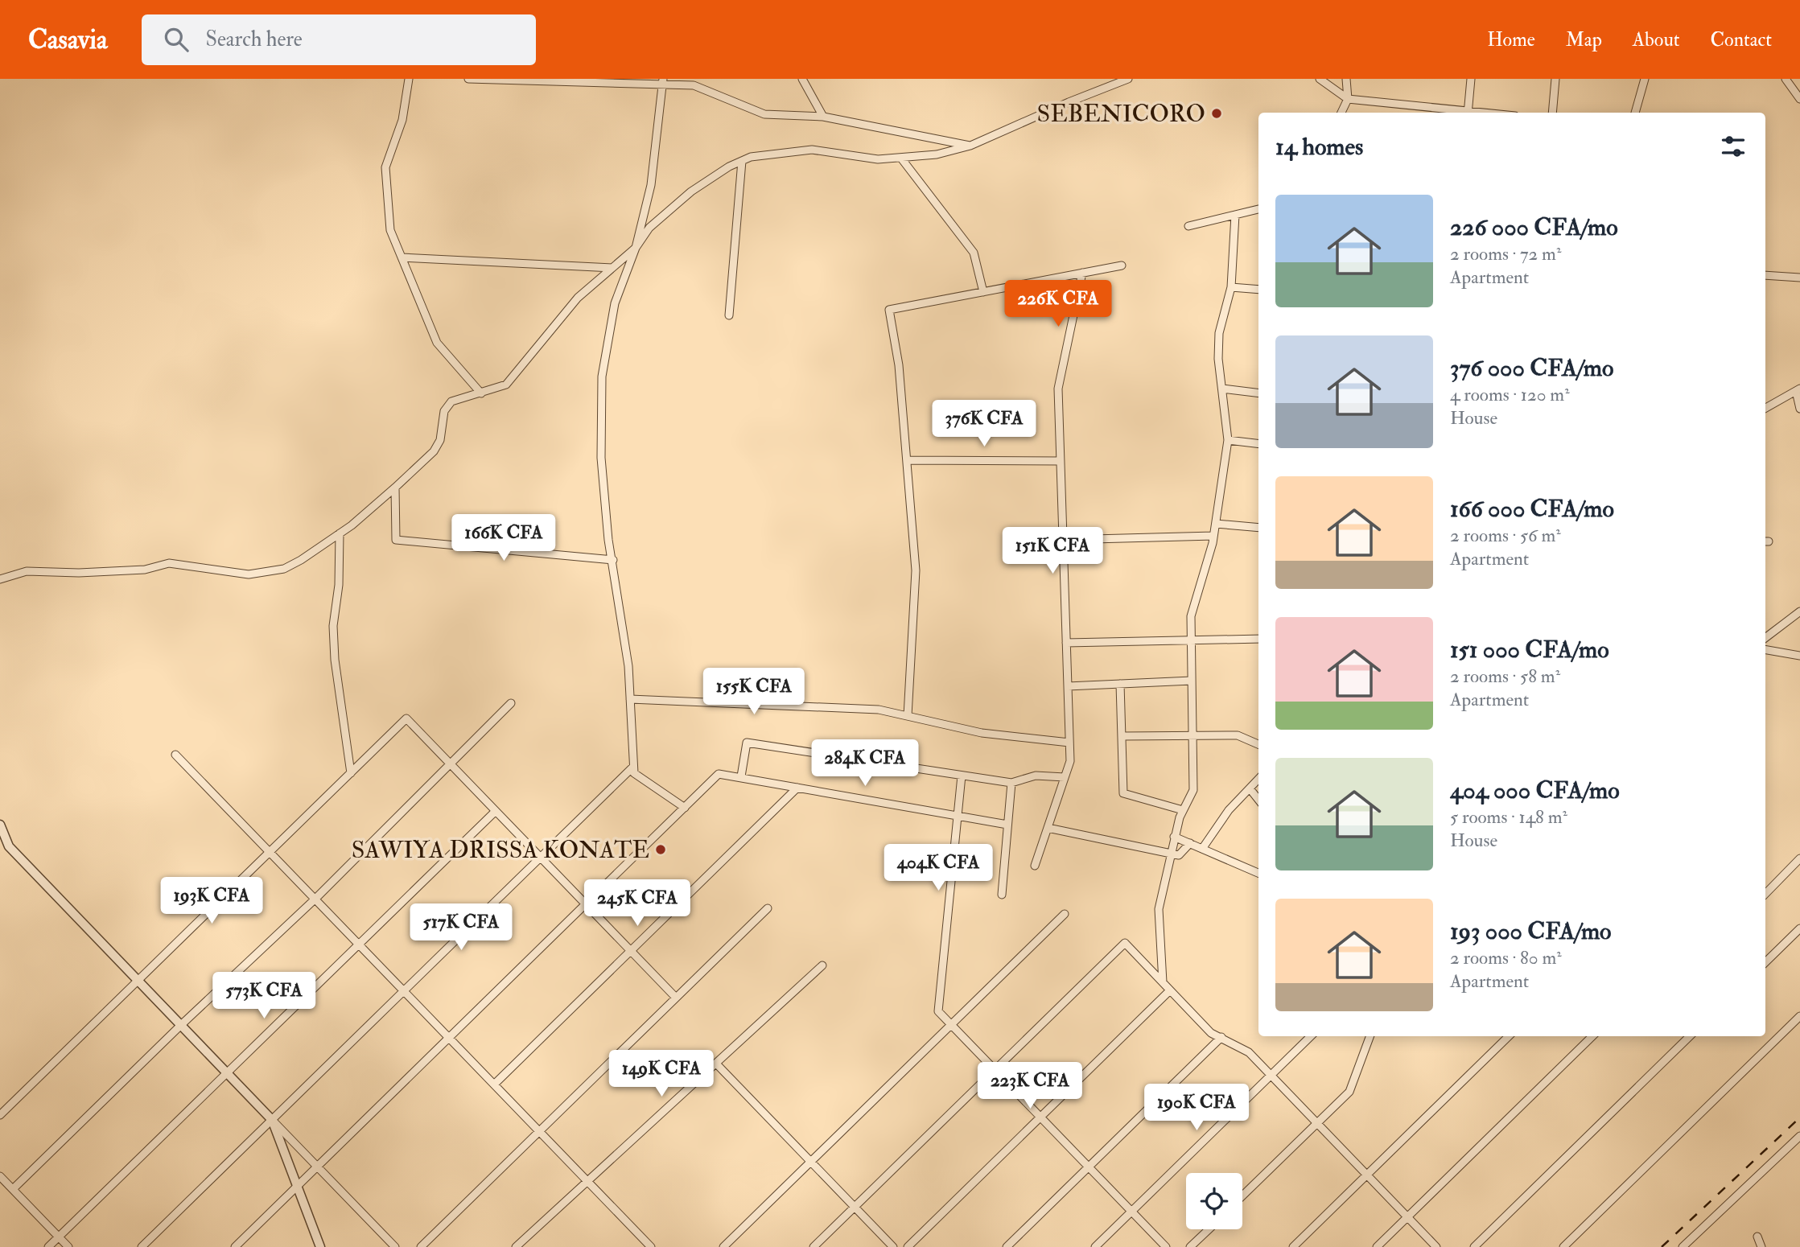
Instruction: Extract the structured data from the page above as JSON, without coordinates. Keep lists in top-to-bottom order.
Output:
{
  "places": ["SEBENICORO", "SAWIYA DRISSA KONATE"],
  "page": {
    "header": "Casavia",
    "search": "Search here",
    "nav": [
      "Home",
      "Map",
      "About",
      "Contact"
    ],
    "heading": "14 homes",
    "list": [
      {
        "name": "226 000 CFA/mo",
        "note": "2 rooms · 72 m² · Apartment"
      },
      {
        "name": "376 000 CFA/mo",
        "note": "4 rooms · 120 m² · House"
      },
      {
        "name": "166 000 CFA/mo",
        "note": "2 rooms · 56 m² · Apartment"
      },
      {
        "name": "151 000 CFA/mo",
        "note": "2 rooms · 58 m² · Apartment"
      },
      {
        "name": "404 000 CFA/mo",
        "note": "5 rooms · 148 m² · House"
      },
      {
        "name": "193 000 CFA/mo",
        "note": "2 rooms · 80 m² · Apartment"
      }
    ],
    "price": [
      "226K CFA",
      "376K CFA",
      "166K CFA",
      "151K CFA",
      "155K CFA",
      "284K CFA",
      "404K CFA",
      "193K CFA",
      "245K CFA",
      "517K CFA",
      "573K CFA",
      "149K CFA",
      "223K CFA",
      "190K CFA"
    ]
  }
}
